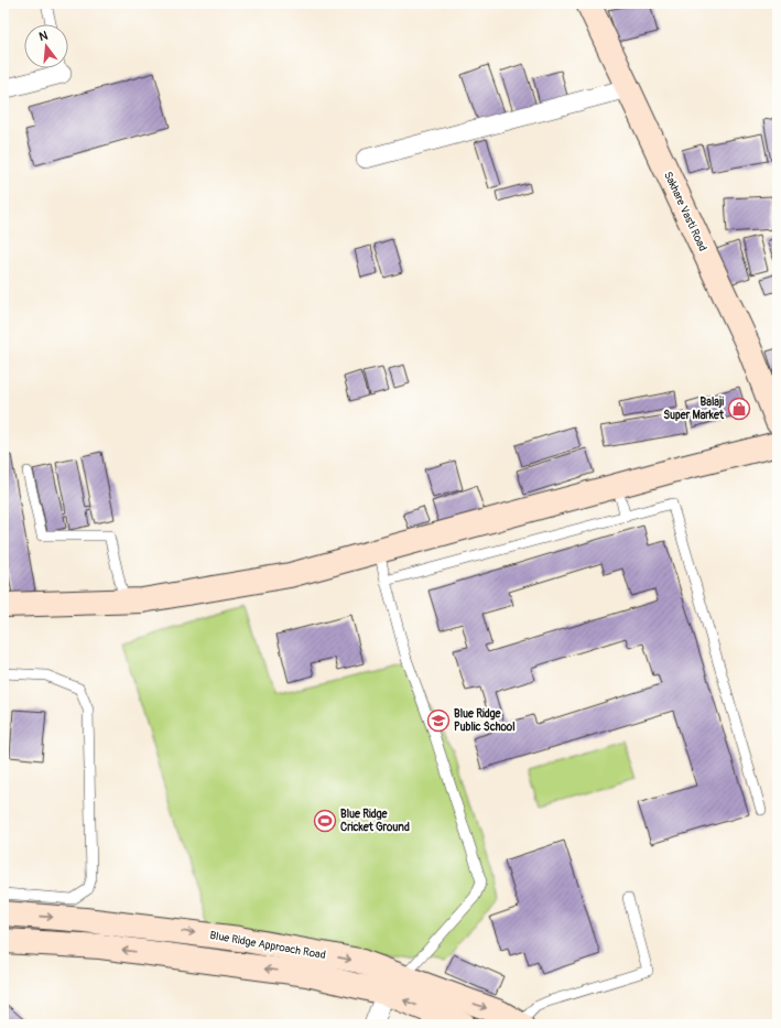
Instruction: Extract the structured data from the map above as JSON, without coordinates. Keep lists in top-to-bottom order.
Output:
{
  "streets": {
    "street": ["Sakhare Vasti Road", "Blue Ridge Approach Road"]
  },
  "places": {
    "shop": ["Balaji Super Market"],
    "school or university": ["Blue Ridge Public School"],
    "sports": ["Blue Ridge Cricket Ground"]
  },
  "north": "top"
}
